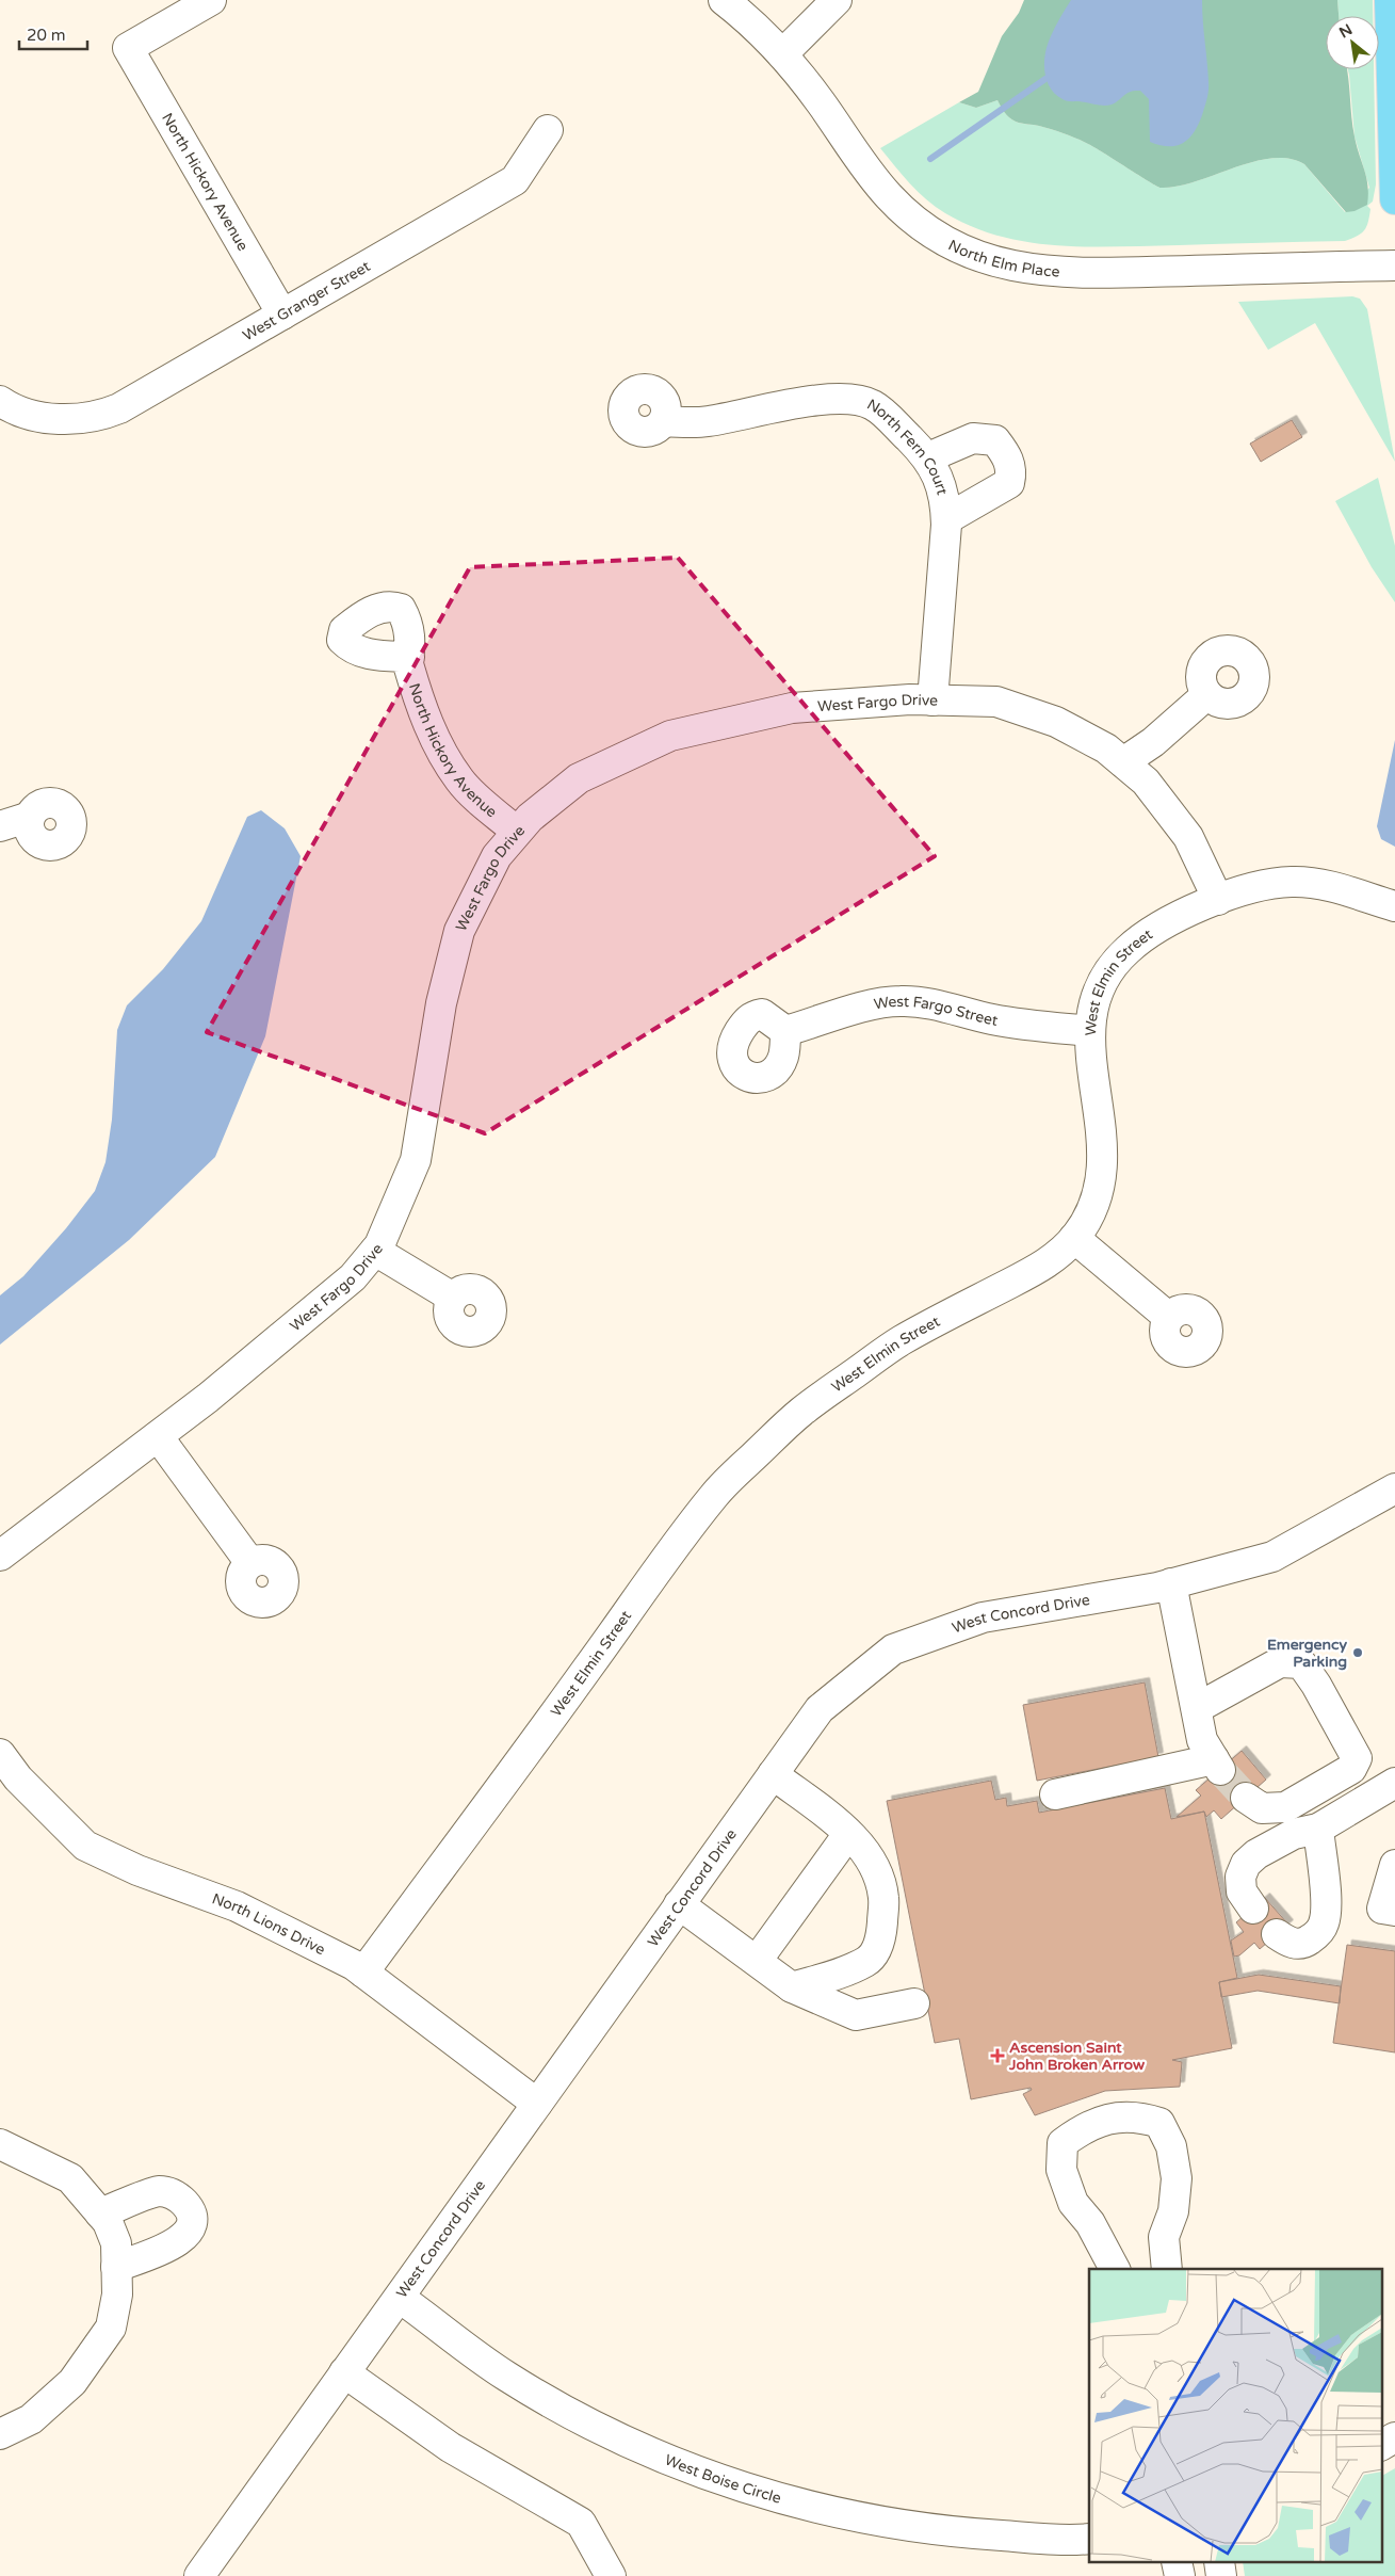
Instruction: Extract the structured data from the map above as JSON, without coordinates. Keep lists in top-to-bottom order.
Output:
{
  "streets": {
    "street": [
      "North Hickory Avenue",
      "North Elm Place",
      "West Granger Street",
      "North Fern Court",
      "West Fargo Drive",
      "West Elmin Street",
      "West Fargo Street",
      "West Concord Drive",
      "North Lions Drive",
      "West Boise Circle"
    ]
  },
  "crossings": [
    ["North Hickory Avenue", "West Granger Street"],
    ["North Hickory Avenue", "West Fargo Drive"],
    ["North Fern Court", "West Fargo Drive"],
    ["West Fargo Drive", "West Elmin Street"],
    ["West Elmin Street", "West Fargo Street"],
    ["West Elmin Street", "North Lions Drive"],
    ["West Concord Drive", "North Lions Drive"],
    ["West Concord Drive", "West Boise Circle"]
  ],
  "places": {
    "other": ["Emergency Parking"],
    "health": ["Ascension Saint John Broken Arrow"]
  },
  "scale_bar": "20 m",
  "north": "top left"
}
